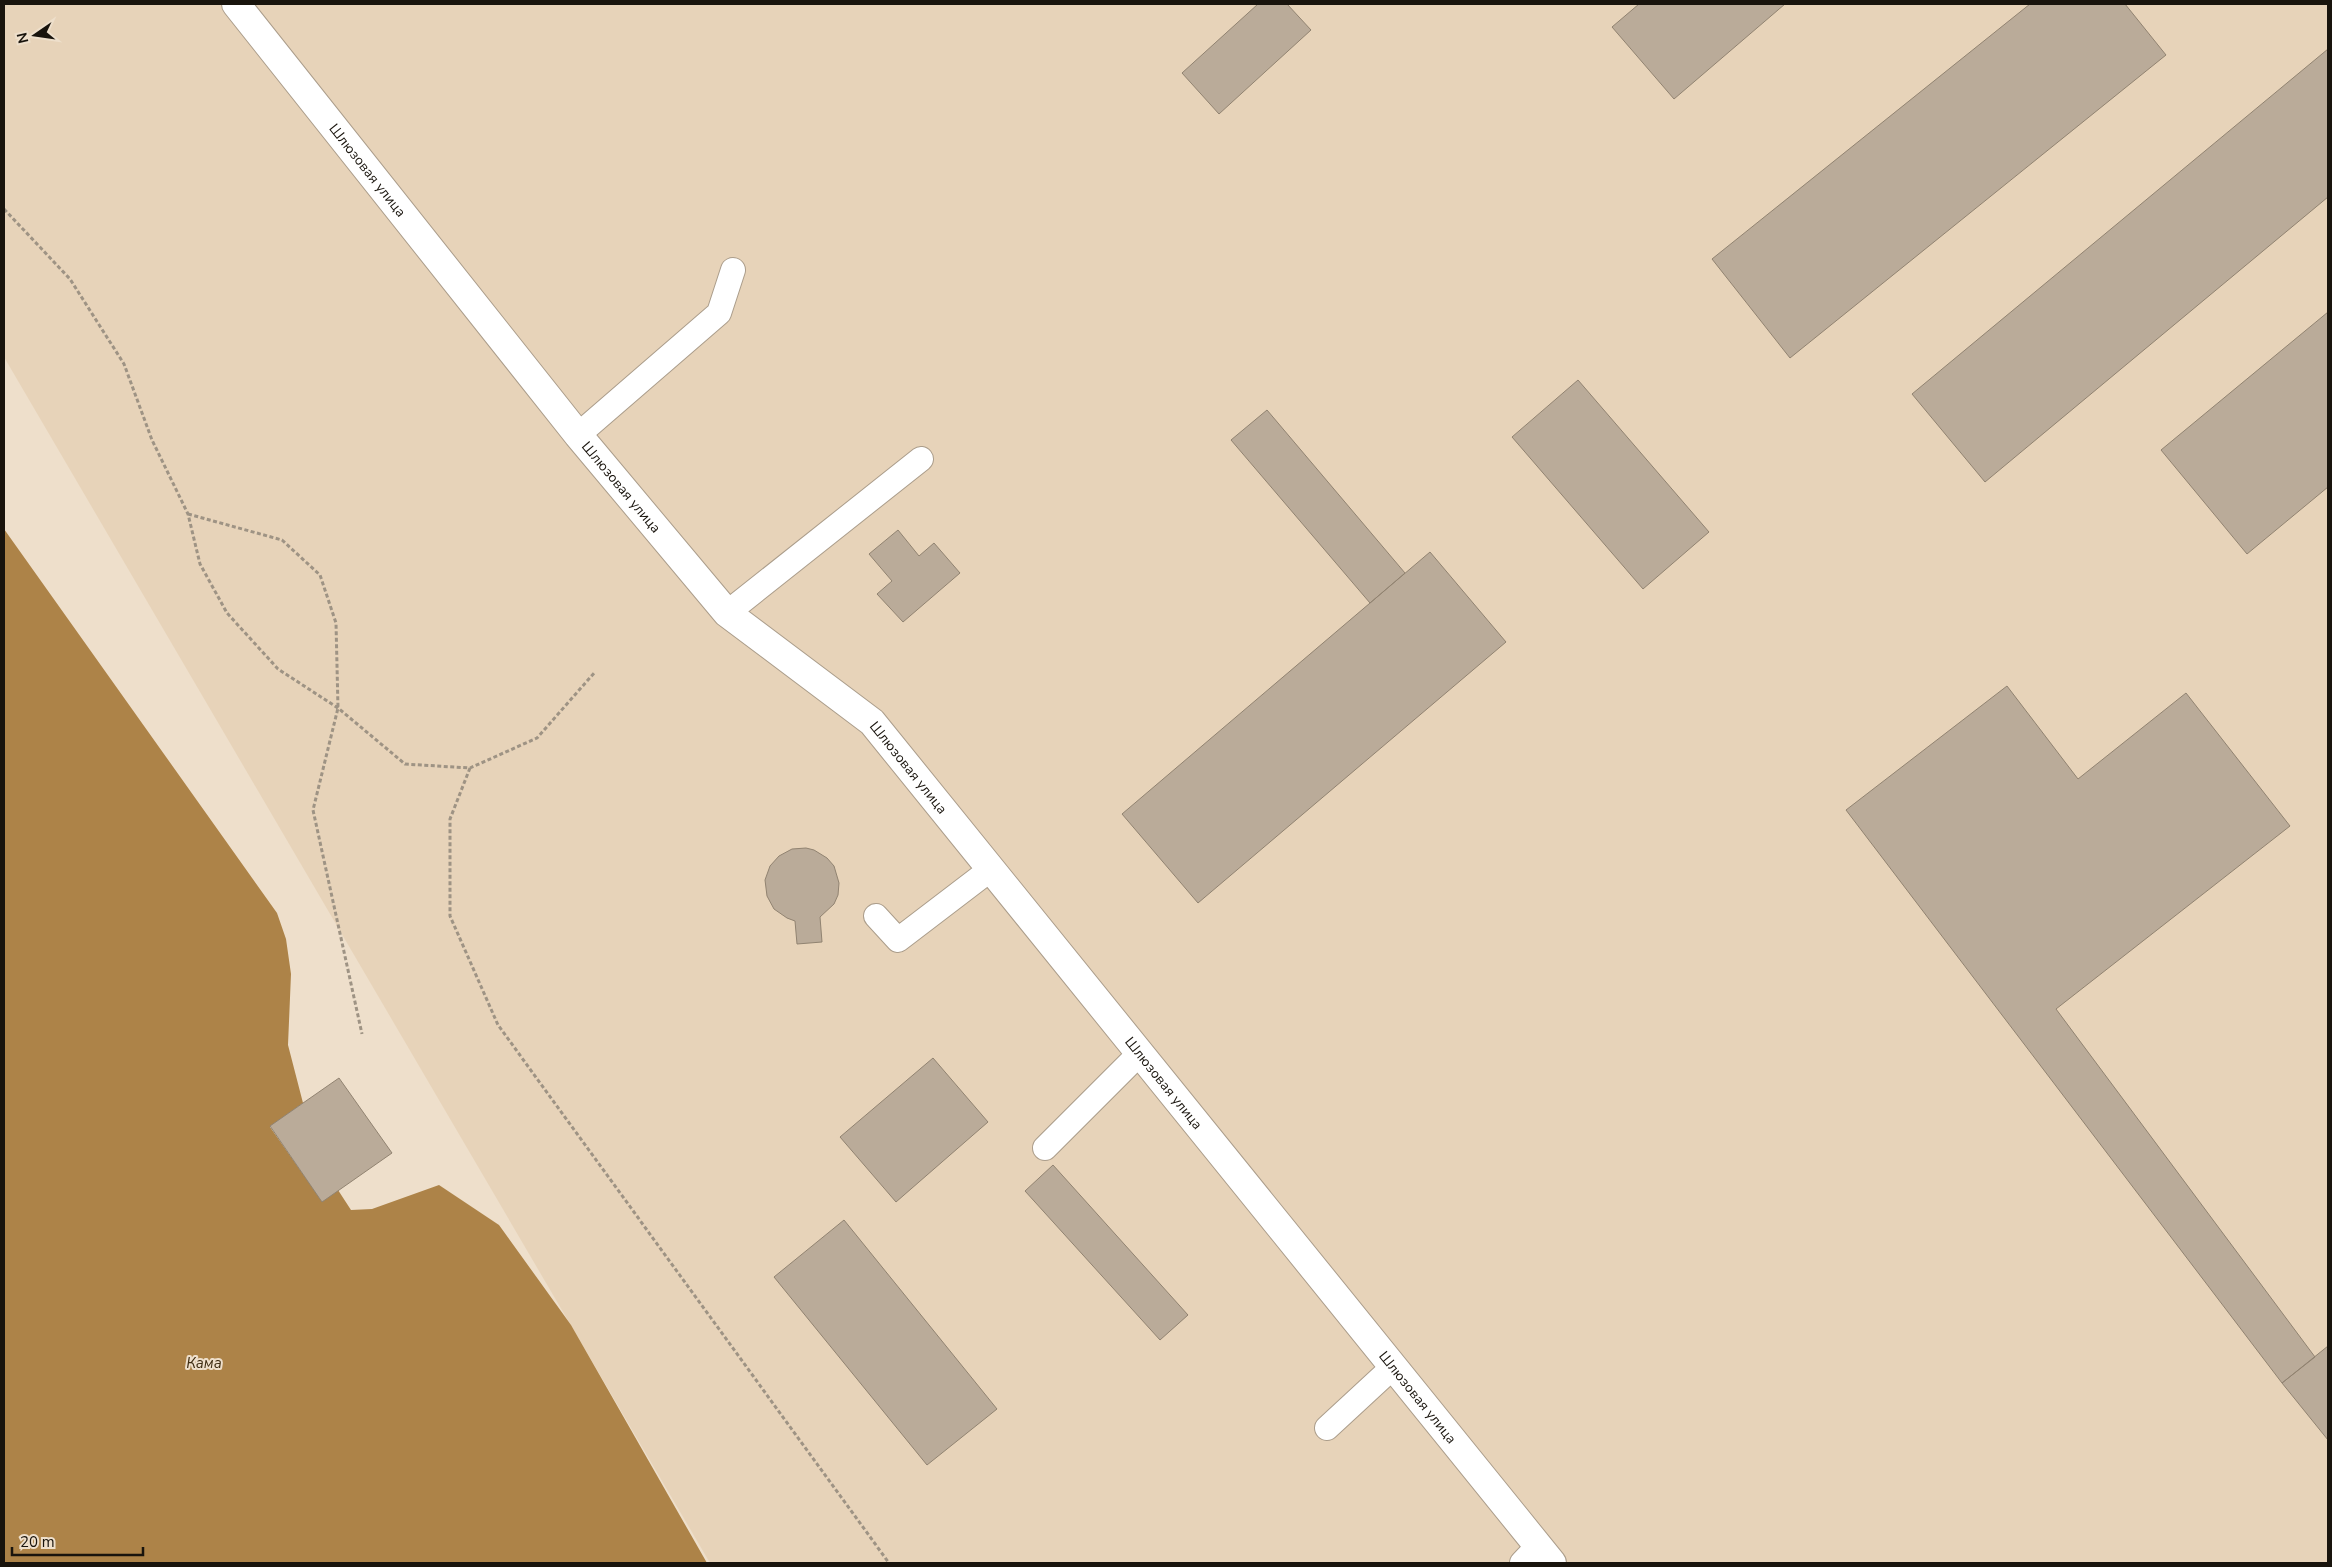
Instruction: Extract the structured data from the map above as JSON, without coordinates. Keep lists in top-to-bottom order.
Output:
{
  "streets": {
    "street": ["Шлюзовая улица"]
  },
  "water": ["Кама"],
  "scale_bar": "20 m",
  "north": "left"
}
